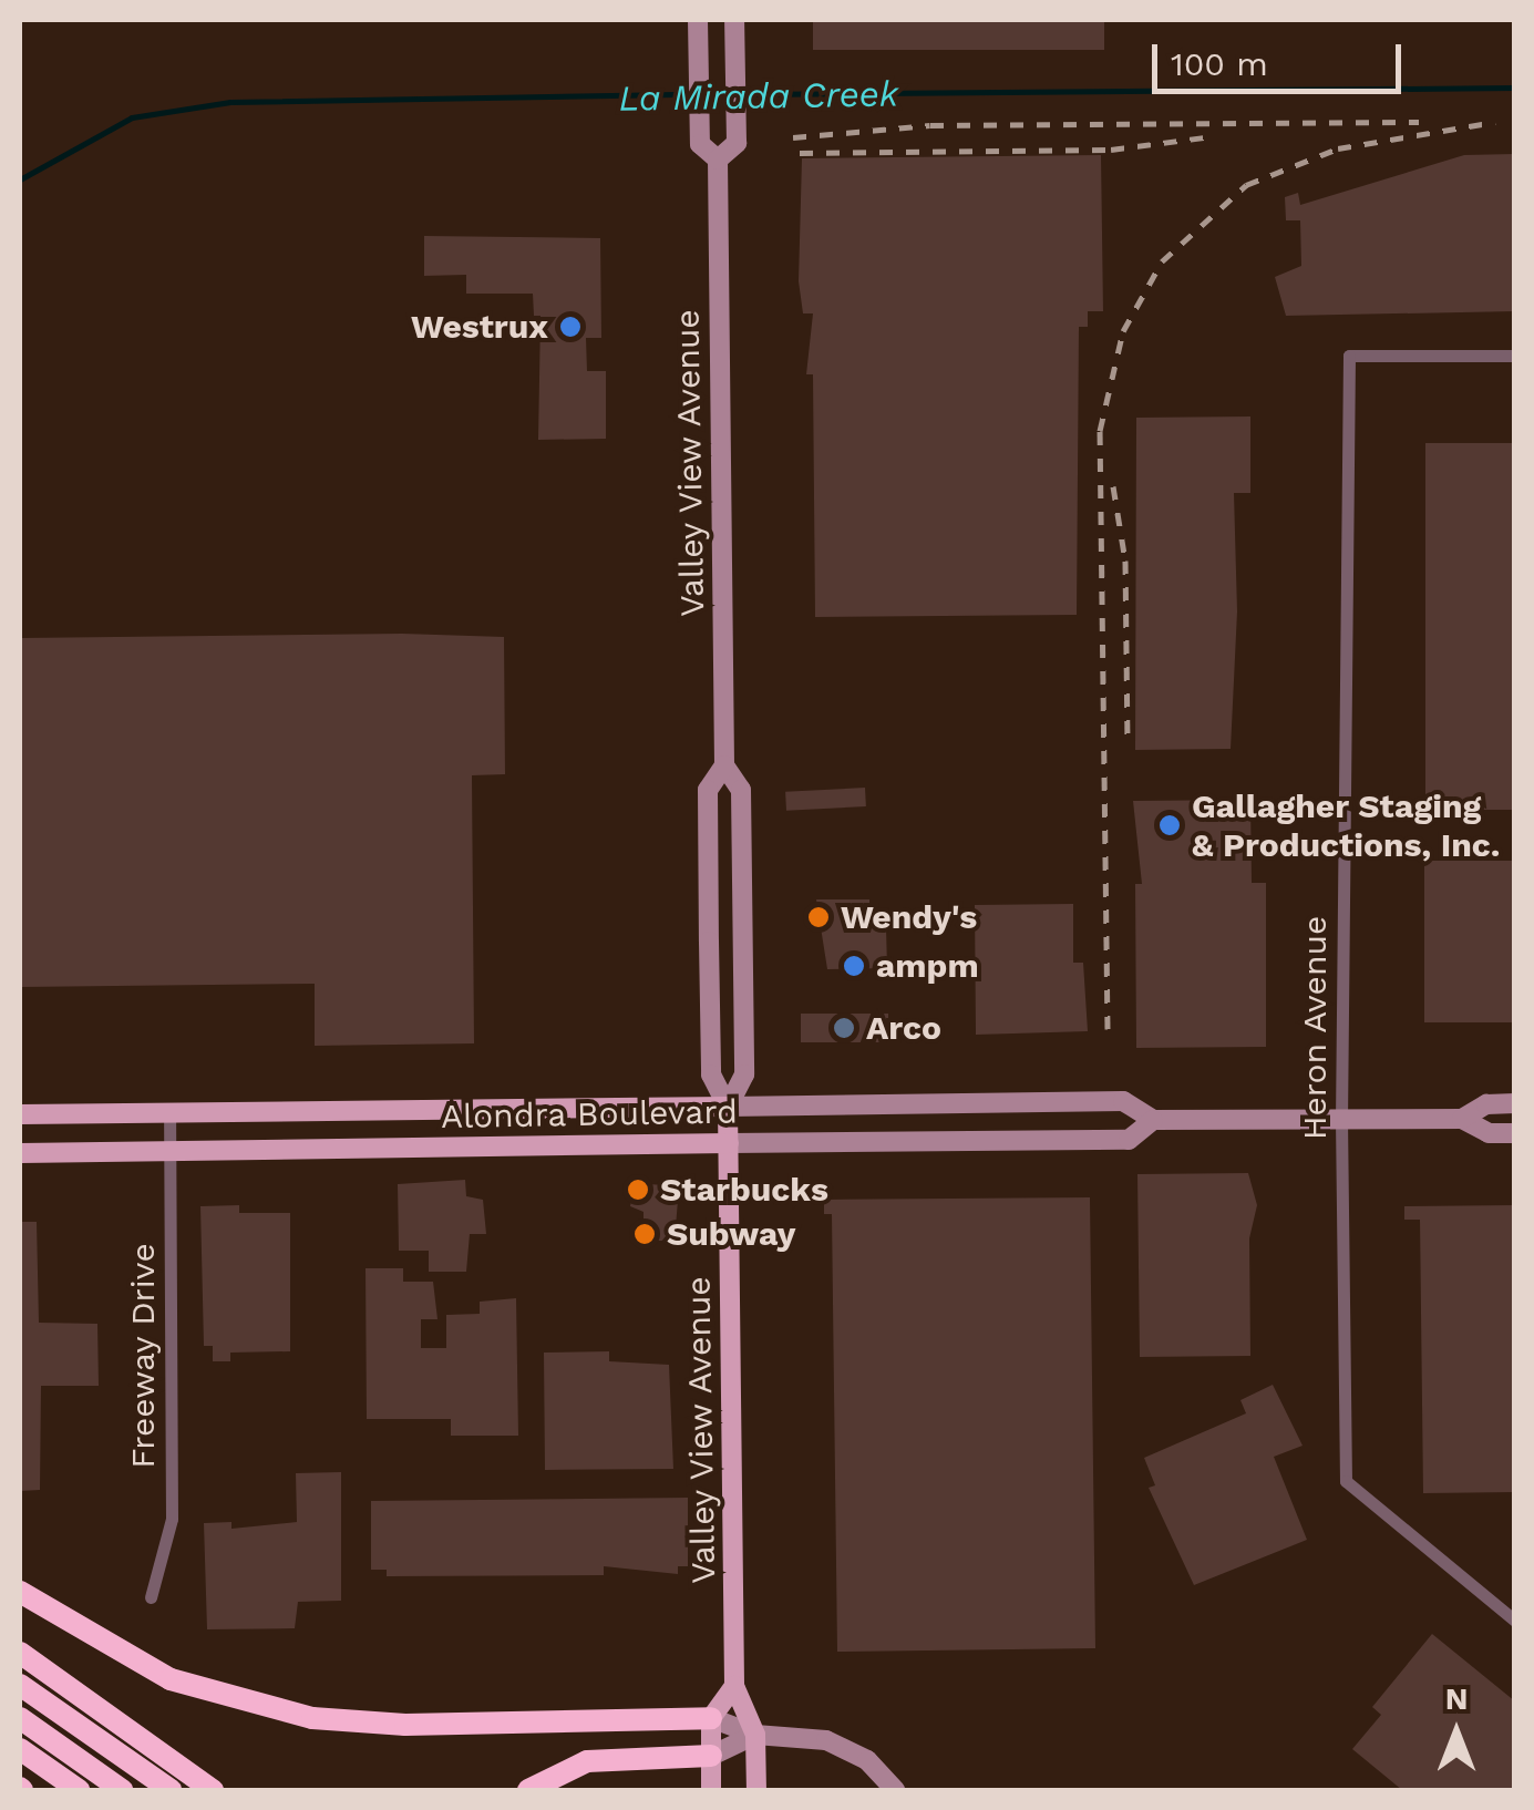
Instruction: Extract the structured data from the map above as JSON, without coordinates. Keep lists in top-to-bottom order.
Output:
{
  "streets": {
    "main road": ["Valley View Avenue", "Alondra Boulevard"],
    "street": ["Heron Avenue", "Freeway Drive"]
  },
  "crossings": [
    ["Valley View Avenue", "Alondra Boulevard"],
    ["Heron Avenue", "Alondra Boulevard"],
    ["Alondra Boulevard", "Freeway Drive"]
  ],
  "water": ["La Mirada Creek"],
  "places": [
    "Westrux",
    "Gallagher Staging & Productions, Inc.",
    "Wendy's",
    "ampm",
    "Arco",
    "Starbucks",
    "Subway"
  ],
  "scale_bar": "100 m",
  "north": "top"
}
